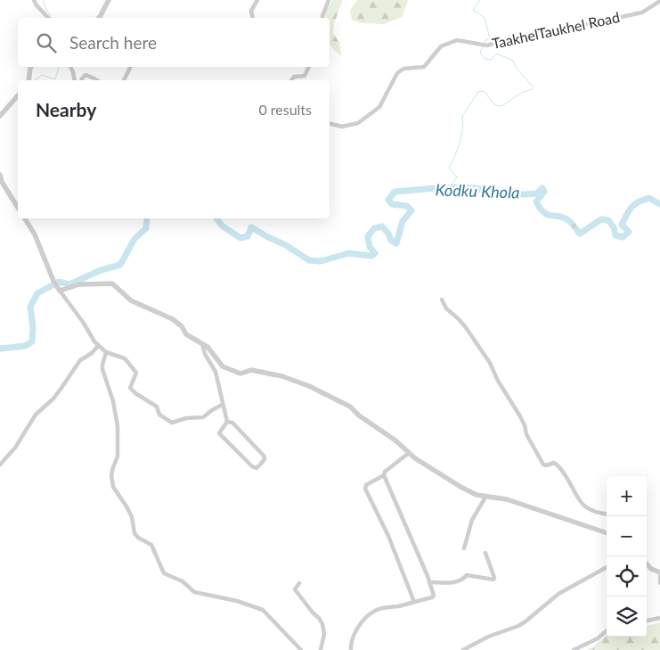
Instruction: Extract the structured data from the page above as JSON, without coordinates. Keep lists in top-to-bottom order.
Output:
{
  "streets": {
    "street": ["TaakhelTaukhel Road"]
  },
  "water": ["Kodku Khola"],
  "page": {
    "search": "Search here",
    "heading": ["Nearby", "0 results"],
    "map_buttons": ["+", "−"]
  }
}
